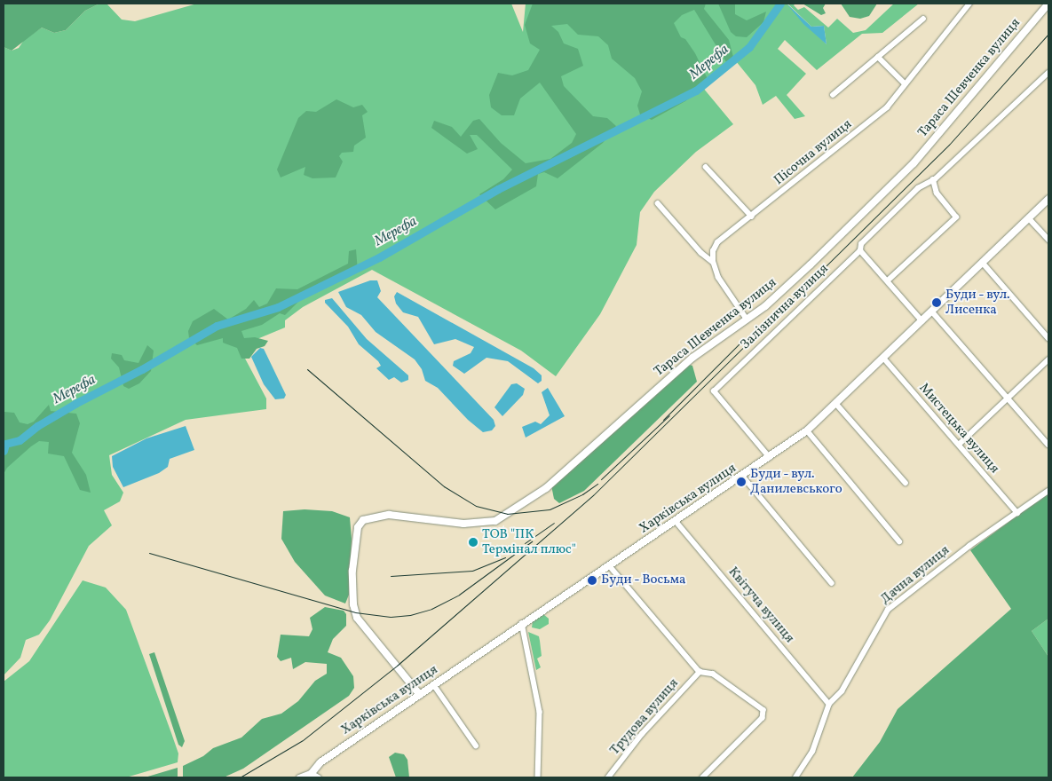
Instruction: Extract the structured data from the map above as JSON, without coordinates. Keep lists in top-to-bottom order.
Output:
{
  "streets": {
    "street": [
      "Тараса Шевченка вулиця",
      "Пісочна вулиця",
      "Залізнична вулиця",
      "Мистецька вулиця",
      "Харківська вулиця",
      "Дачна вулиця",
      "Квітуча вулиця",
      "Трудова вулиця"
    ]
  },
  "crossings": [
    ["Тараса Шевченка вулиця", "Харківська вулиця"],
    ["Залізнична вулиця", "Харківська вулиця"],
    ["Мистецька вулиця", "Харківська вулиця"],
    ["Мистецька вулиця", "Дачна вулиця"],
    ["Харківська вулиця", "Квітуча вулиця"],
    ["Дачна вулиця", "Квітуча вулиця"]
  ],
  "water": ["Мерефа"],
  "places": [
    "Буди - вул. Лисенка",
    "Буди - вул. Данилевського",
    "ТОВ \"ПК Термінал плюс\"",
    "Буди - Восьма"
  ]
}
